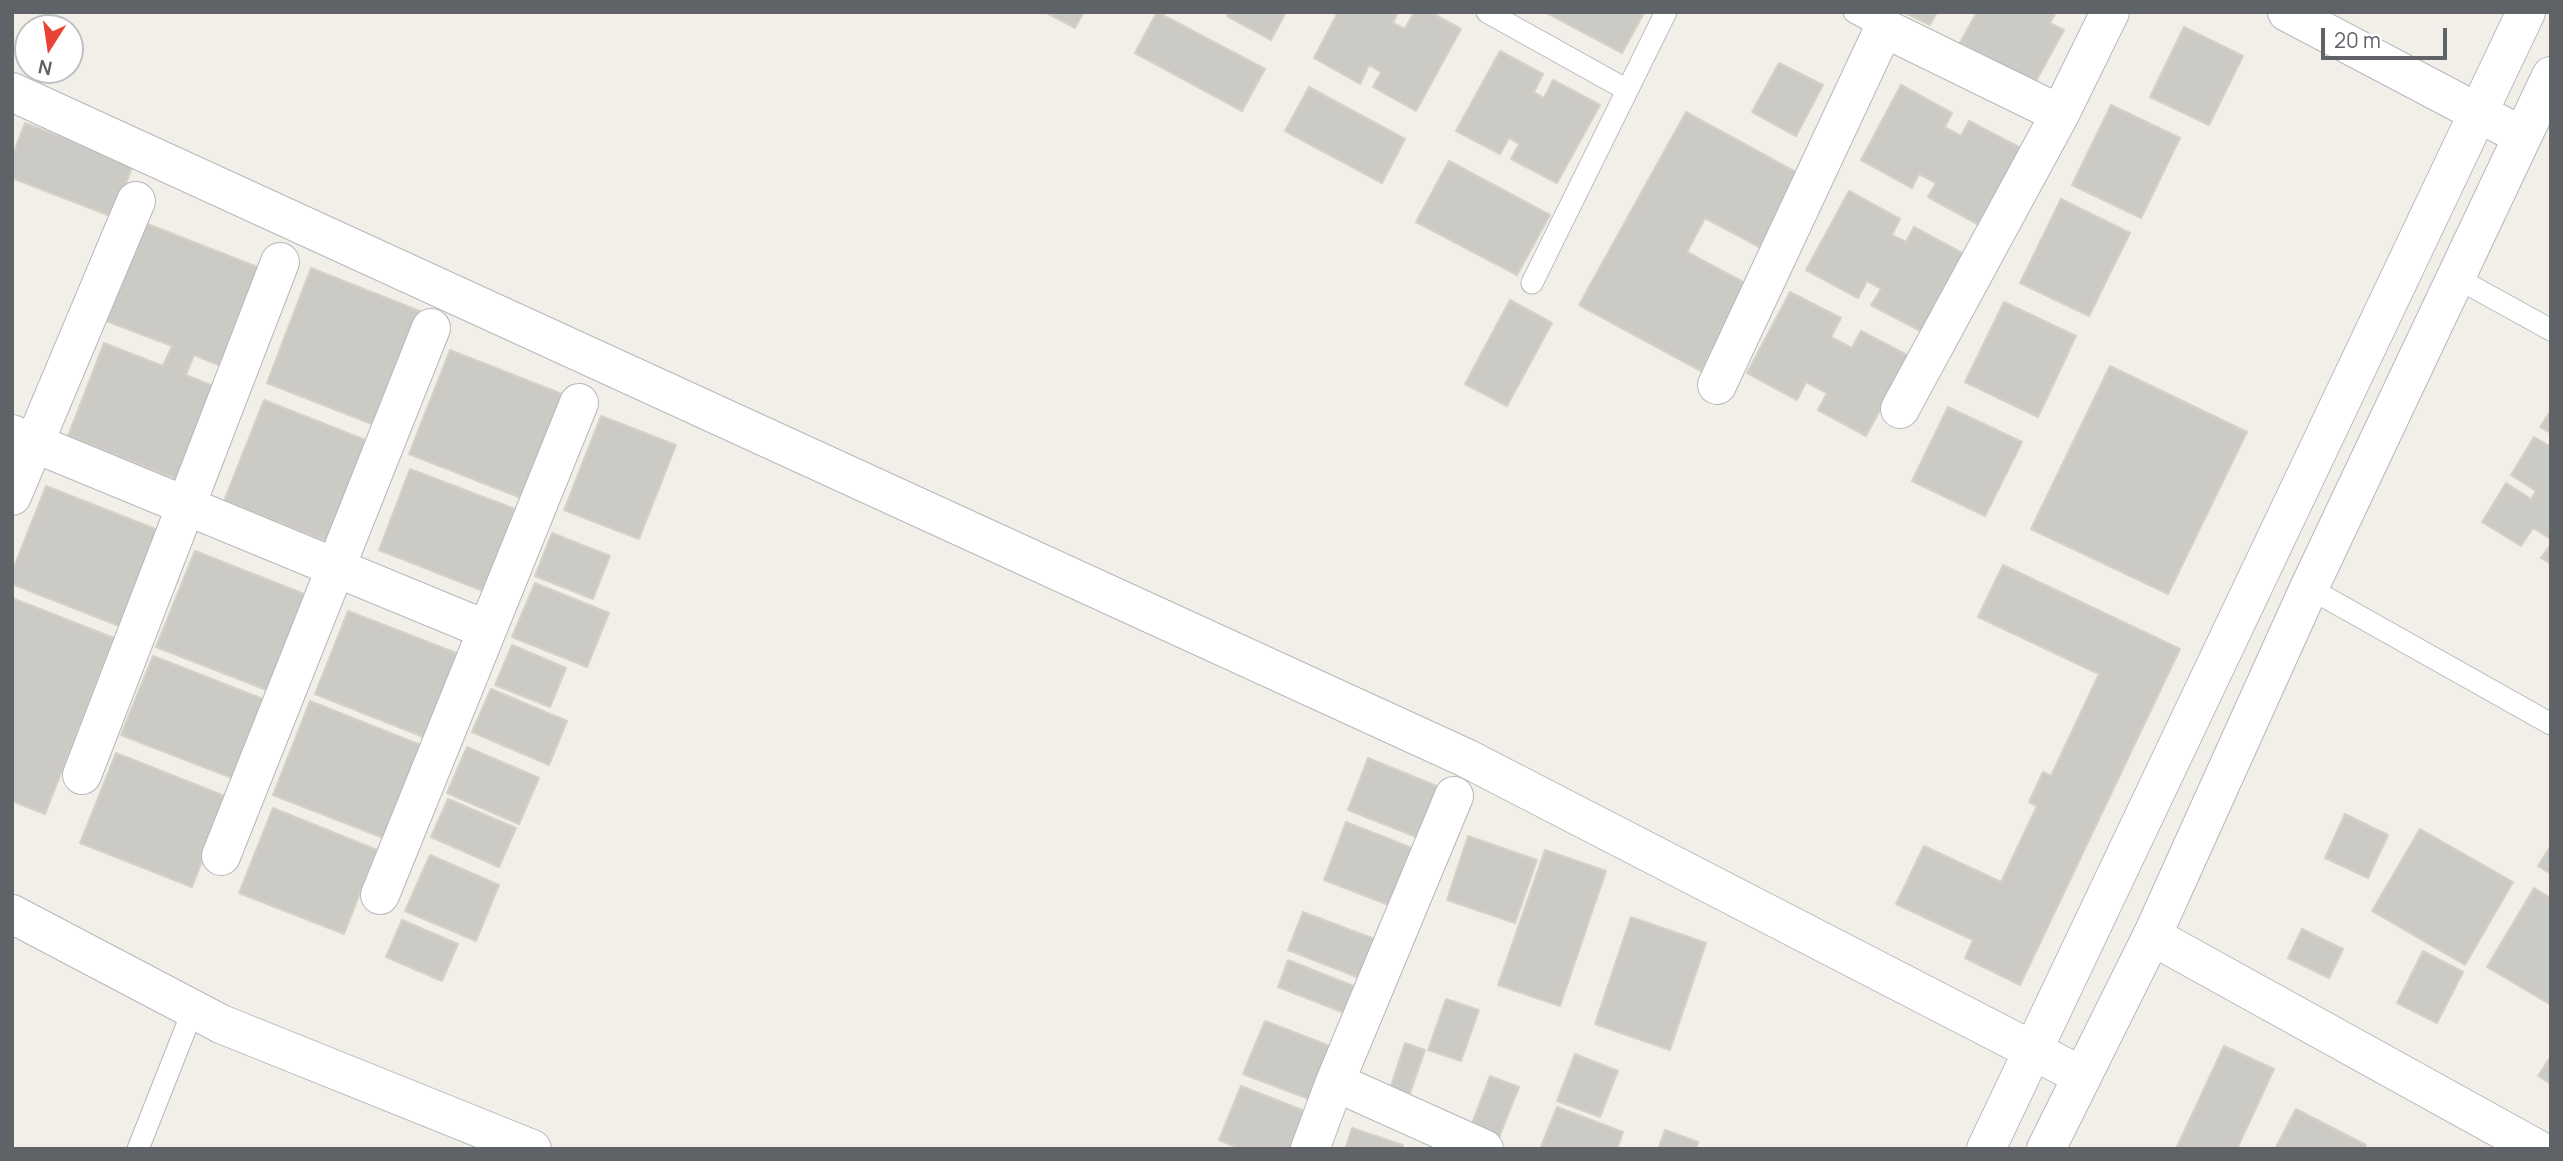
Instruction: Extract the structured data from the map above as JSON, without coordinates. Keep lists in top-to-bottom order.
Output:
{
  "scale_bar": "20 m",
  "north": "bottom"
}
